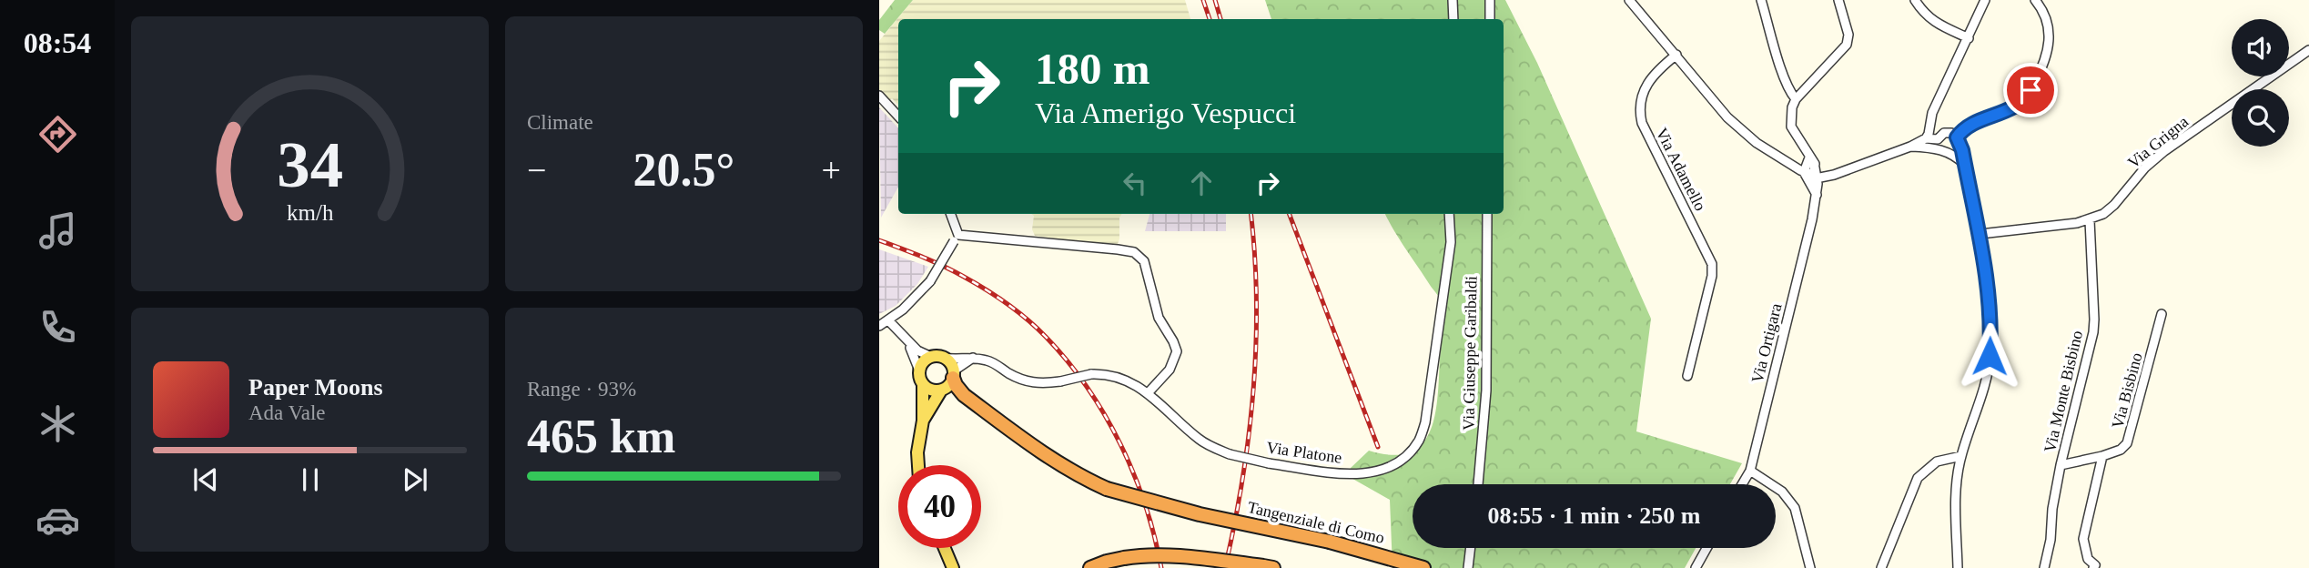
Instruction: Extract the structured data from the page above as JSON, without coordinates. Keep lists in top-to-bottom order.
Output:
{
  "streets": {
    "highway": ["Tangenziale di Como"],
    "street": [
      "Via Grigna",
      "Via Adamello",
      "Via Ortigara",
      "Via Giuseppe Garibaldi",
      "Via Bisbino",
      "Via Monte Bisbino",
      "Via Platone"
    ]
  },
  "crossings": [
    ["Via Grigna", "Via Monte Bisbino"],
    ["Via Bisbino", "Via Monte Bisbino"],
    ["Via Platone", "Tangenziale di Como"]
  ],
  "page": {
    "tabs": "08:54",
    "tile": [
      "Climate",
      ["Range · 93%", "465 km"]
    ],
    "turn": ["180 m", "Via Amerigo Vespucci"],
    "heat": ["−", "20.5°", "+"],
    "song": ["Paper Moons", "Ada Vale"],
    "limit": "40",
    "trip": "08:55 · 1 min · 250 m",
    "gauge": ["34", "km/h"]
  }
}
